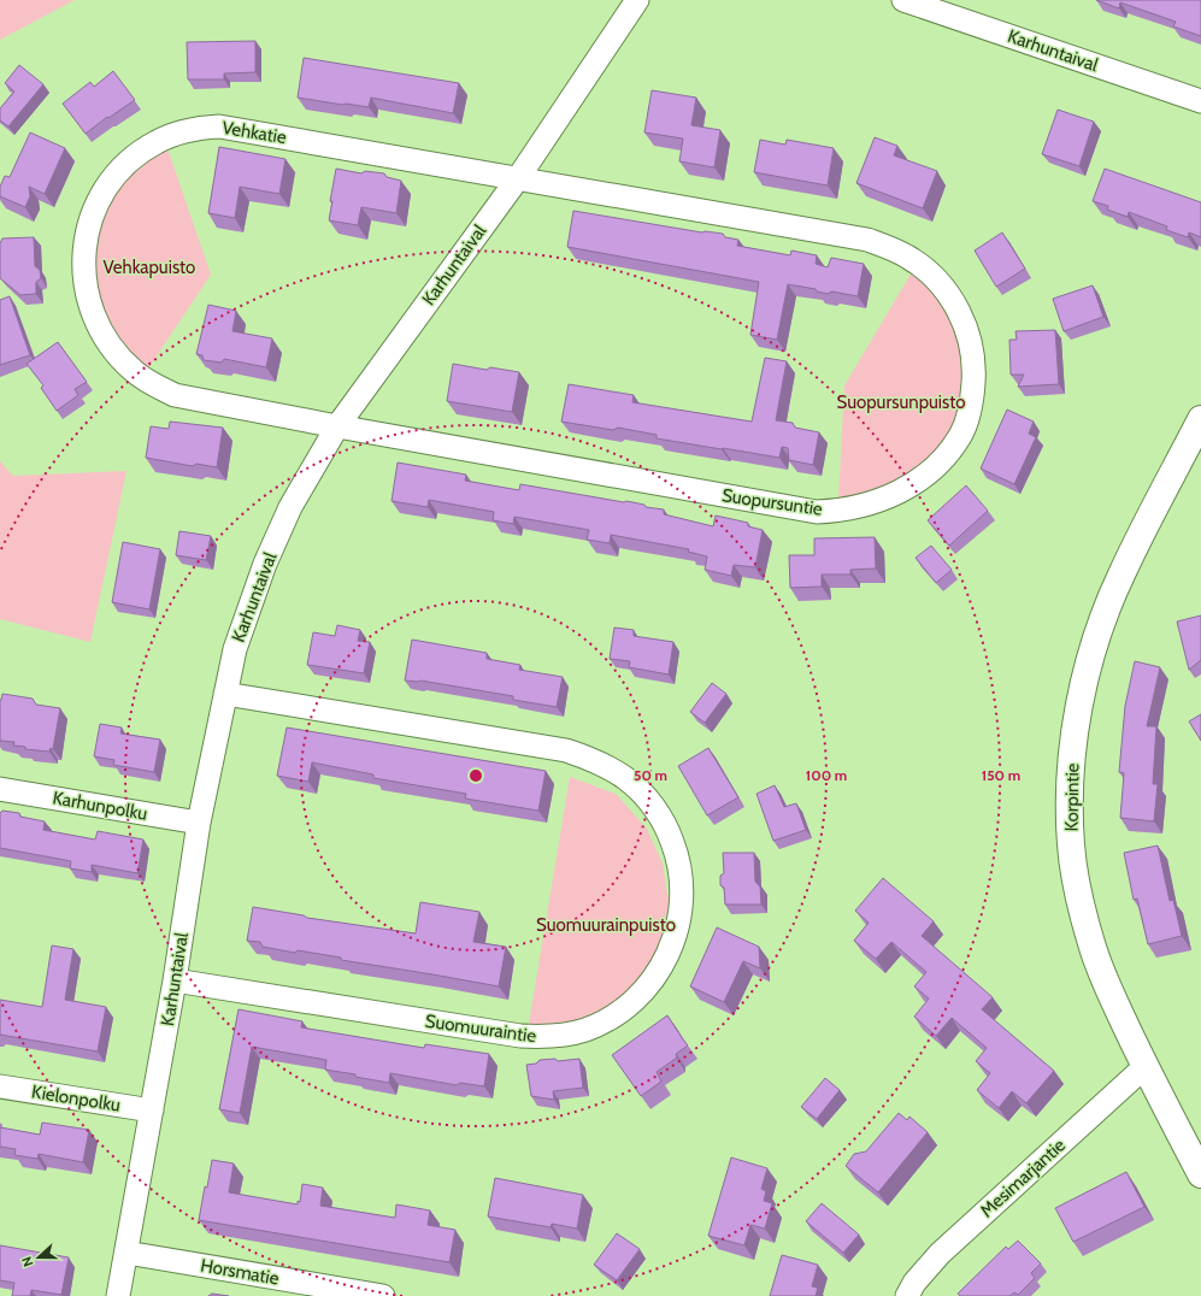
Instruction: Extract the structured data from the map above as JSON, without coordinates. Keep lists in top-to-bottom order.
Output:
{
  "streets": {
    "street": [
      "Karhuntaival",
      "Vehkatie",
      "Suopursuntie",
      "Korpintie",
      "Karhunpolku",
      "Suomuuraintie",
      "Kielonpolku",
      "Mesimarjantie",
      "Horsmatie"
    ]
  },
  "crossings": [
    ["Karhuntaival", "Vehkatie"],
    ["Karhuntaival", "Suopursuntie"],
    ["Karhuntaival", "Karhunpolku"],
    ["Karhuntaival", "Suomuuraintie"],
    ["Karhuntaival", "Kielonpolku"],
    ["Karhuntaival", "Horsmatie"],
    ["Vehkatie", "Suopursuntie"],
    ["Korpintie", "Mesimarjantie"]
  ],
  "parks": ["Vehkapuisto", "Suopursunpuisto", "Suomuurainpuisto"],
  "north": "left",
  "rings": ["50 m", "100 m", "150 m"]
}
